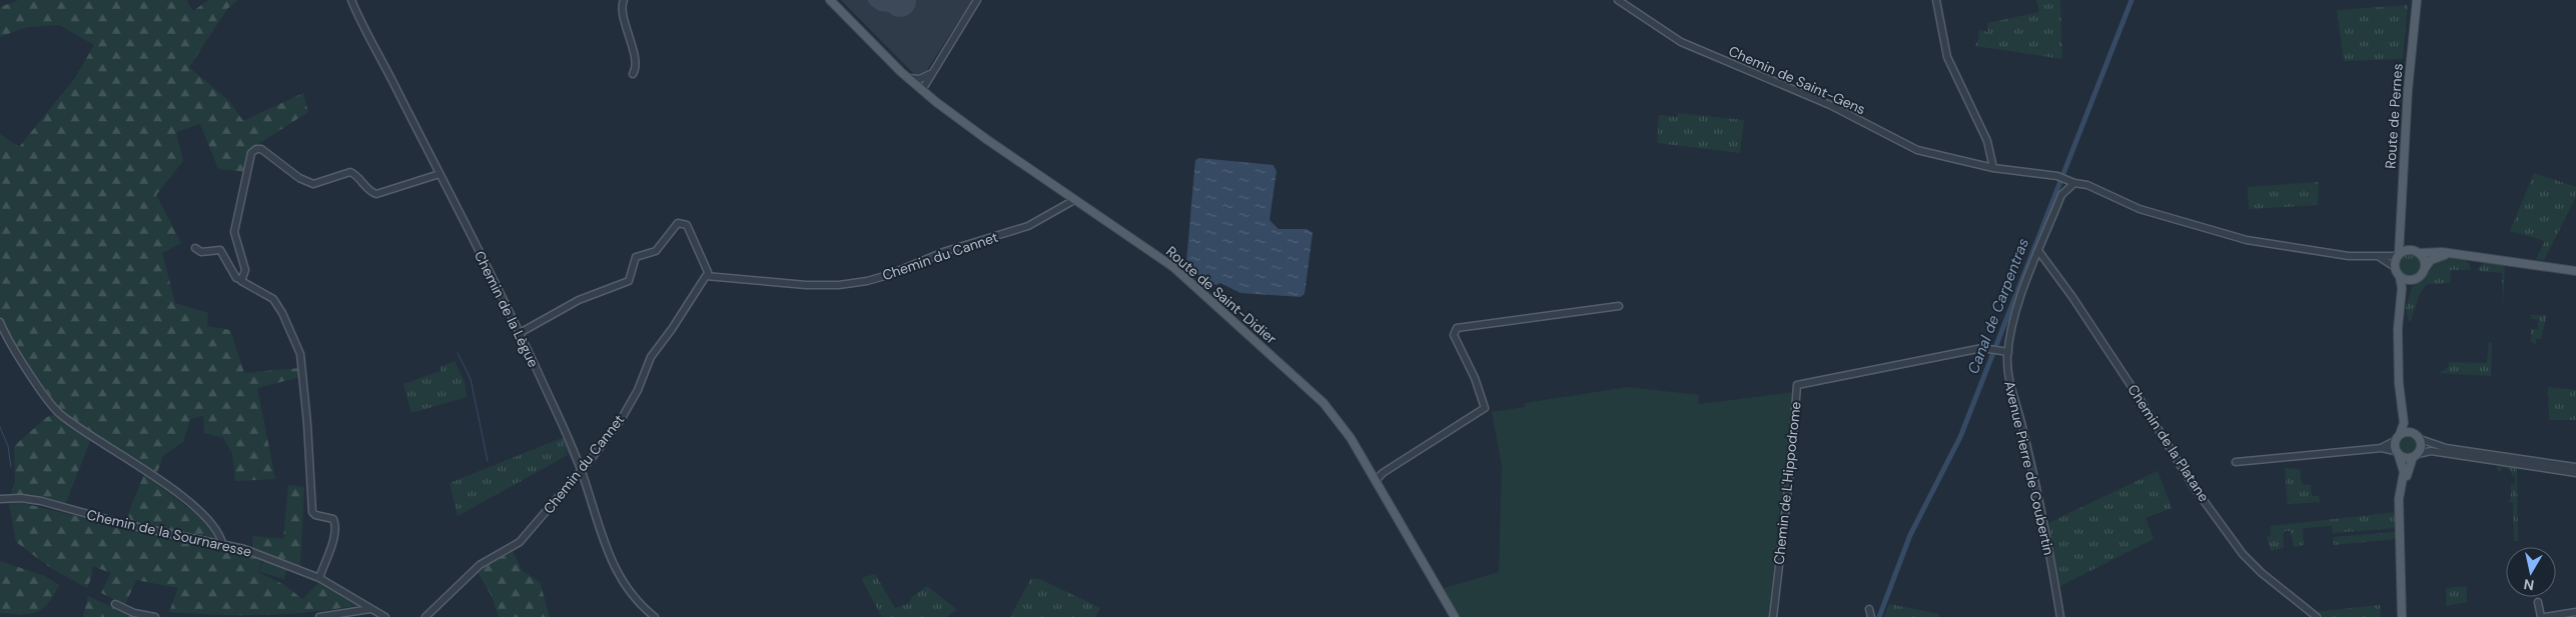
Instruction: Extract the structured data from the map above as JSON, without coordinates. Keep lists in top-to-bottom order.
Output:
{
  "streets": {
    "main road": ["Route de Pernes", "Route de Saint-Didier"],
    "street": [
      "Chemin de Saint-Gens",
      "Chemin du Cannet",
      "Chemin de la Lègue",
      "Chemin de la Platane",
      "Avenue Pierre de Coubertin",
      "Chemin de L'Hippodrome",
      "Chemin de la Sournaresse"
    ]
  },
  "crossings": [
    ["Chemin de Saint-Gens", "Route de Pernes"],
    ["Chemin de Saint-Gens", "Avenue Pierre de Coubertin"],
    ["Chemin du Cannet", "Route de Saint-Didier"],
    ["Chemin du Cannet", "Chemin de la Lègue"],
    ["Chemin de la Platane", "Avenue Pierre de Coubertin"],
    ["Avenue Pierre de Coubertin", "Chemin de L'Hippodrome"]
  ],
  "water": ["Canal de Carpentras"],
  "north": "bottom"
}
